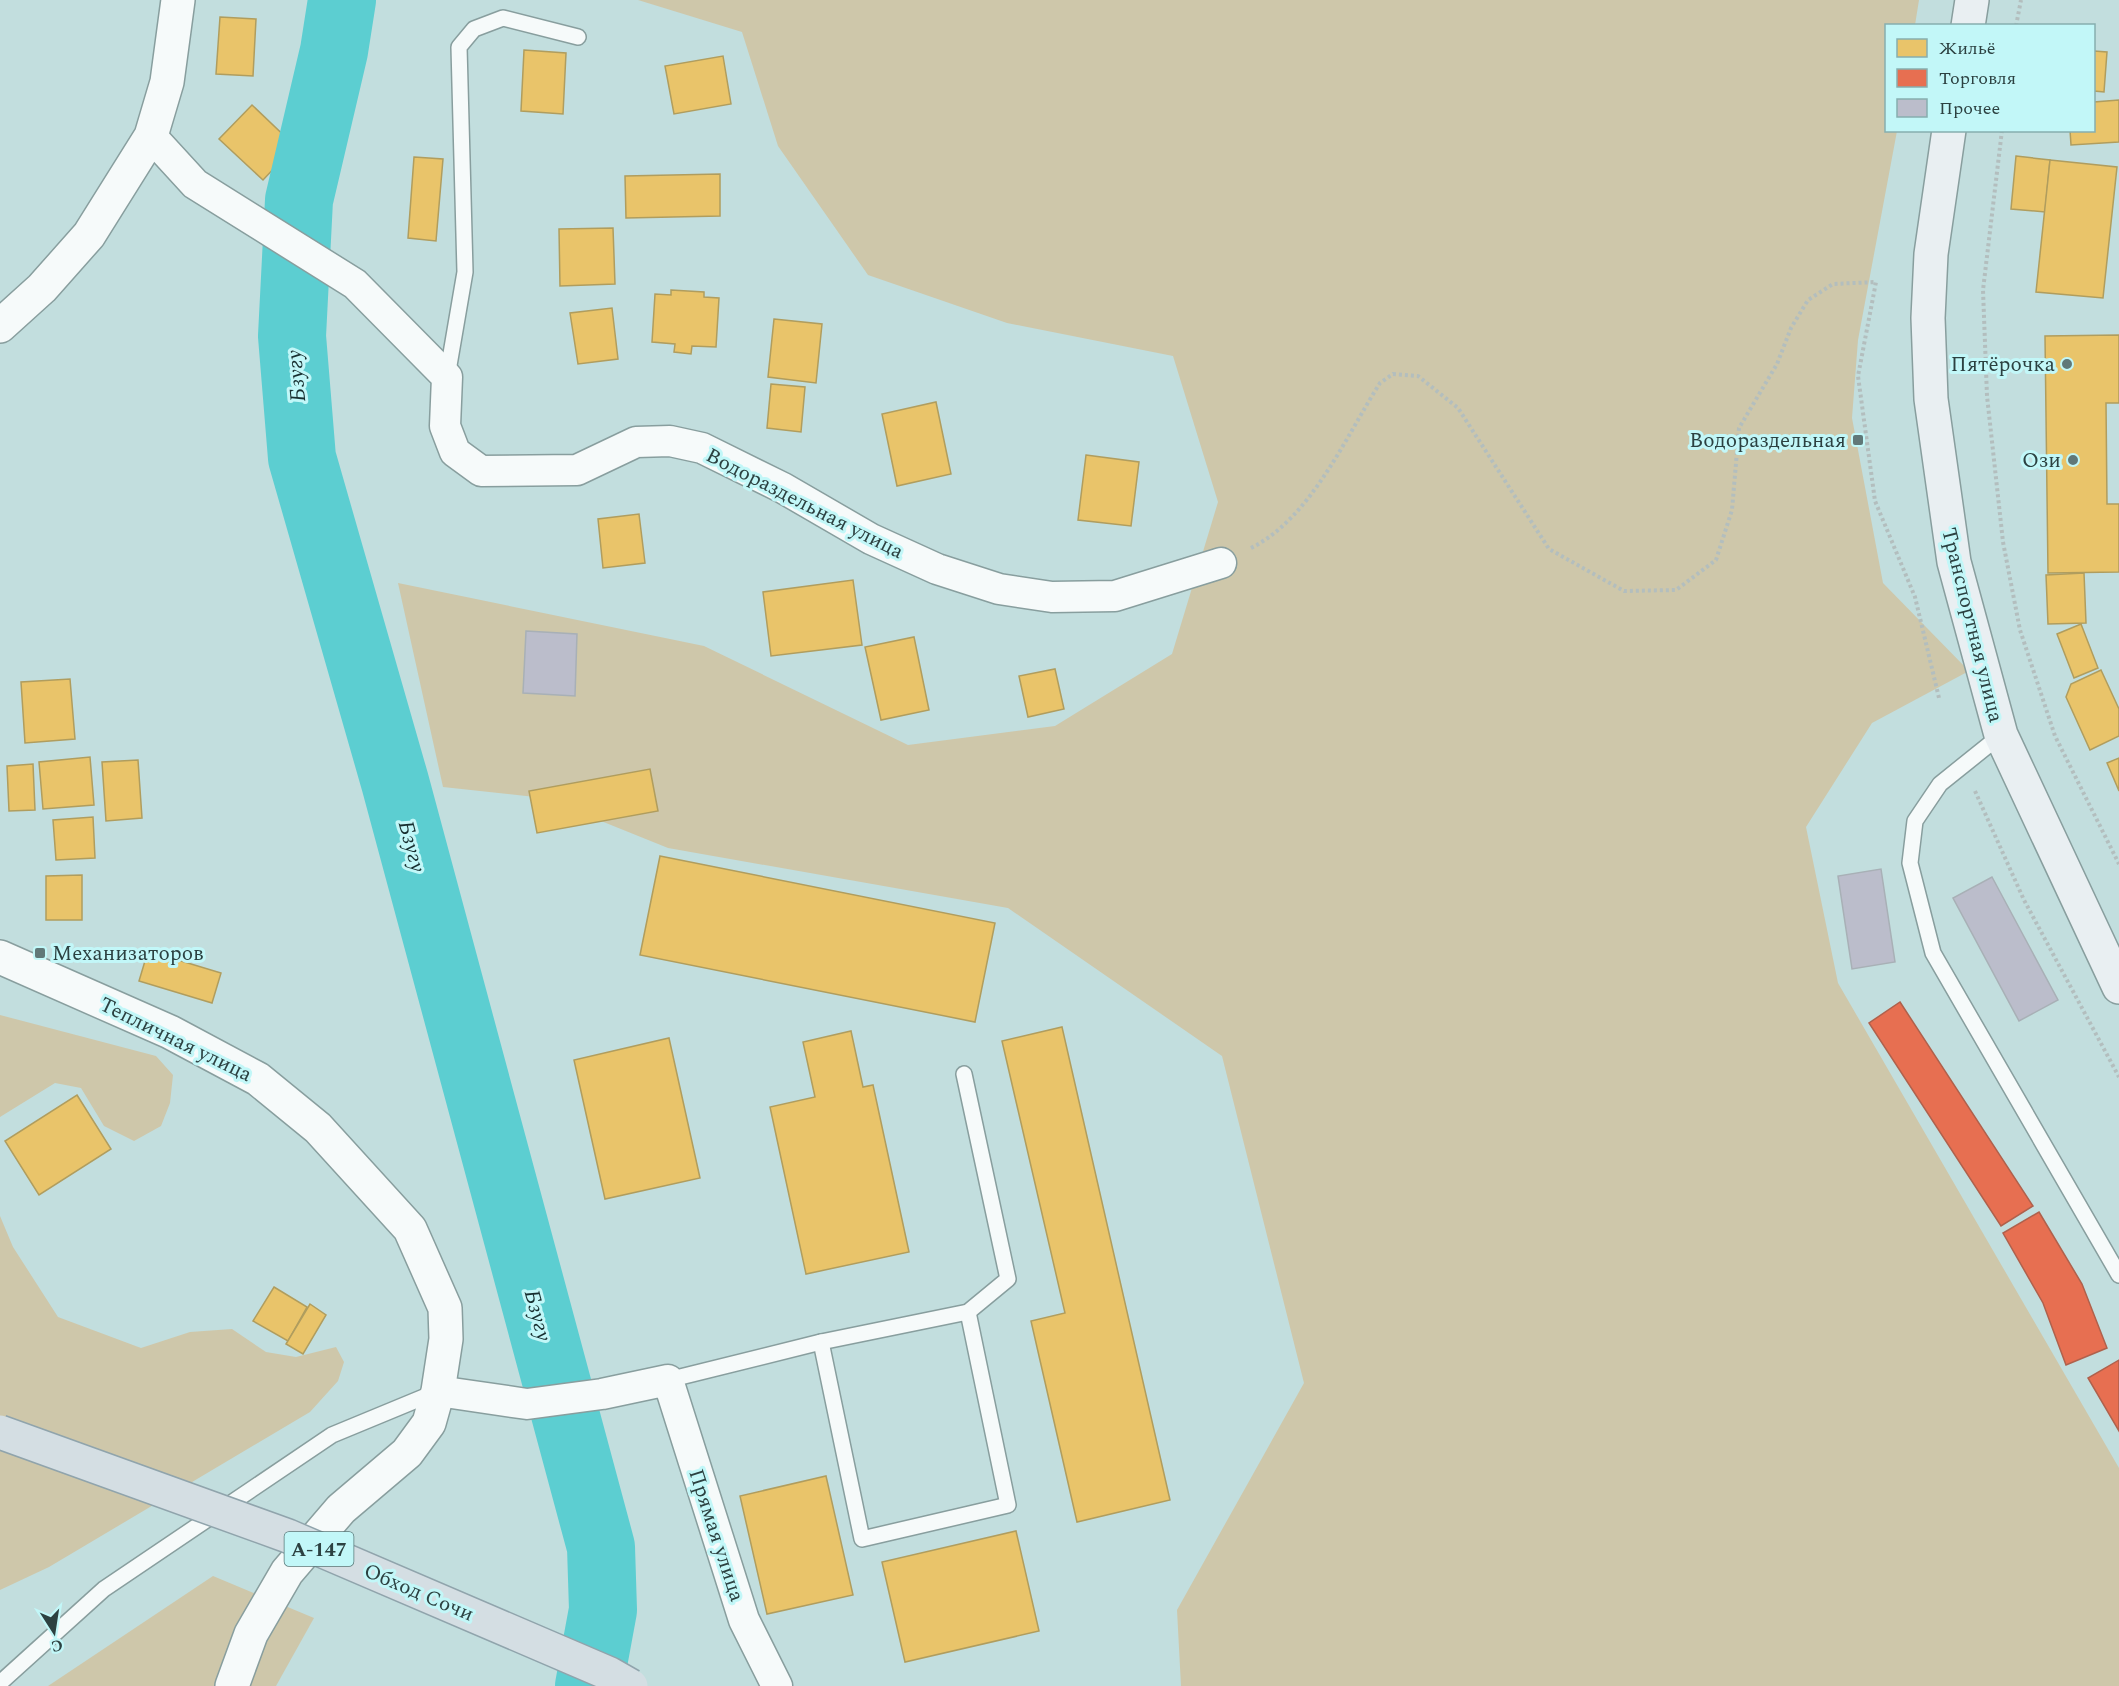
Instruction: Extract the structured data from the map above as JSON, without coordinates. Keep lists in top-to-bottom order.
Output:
{
  "streets": {
    "highway": ["А-147", "Обход Сочи"],
    "main road": ["Транспортная улица"],
    "street": ["Водораздельная улица", "Тепличная улица", "Прямая улица"]
  },
  "water": ["Бзугу"],
  "places": {
    "other": ["Пятёрочка", "Ози"],
    "transit": ["Водораздельная", "Механизаторов"]
  },
  "legend": ["Жильё", "Торговля", "Прочее"],
  "north": "bottom"
}
